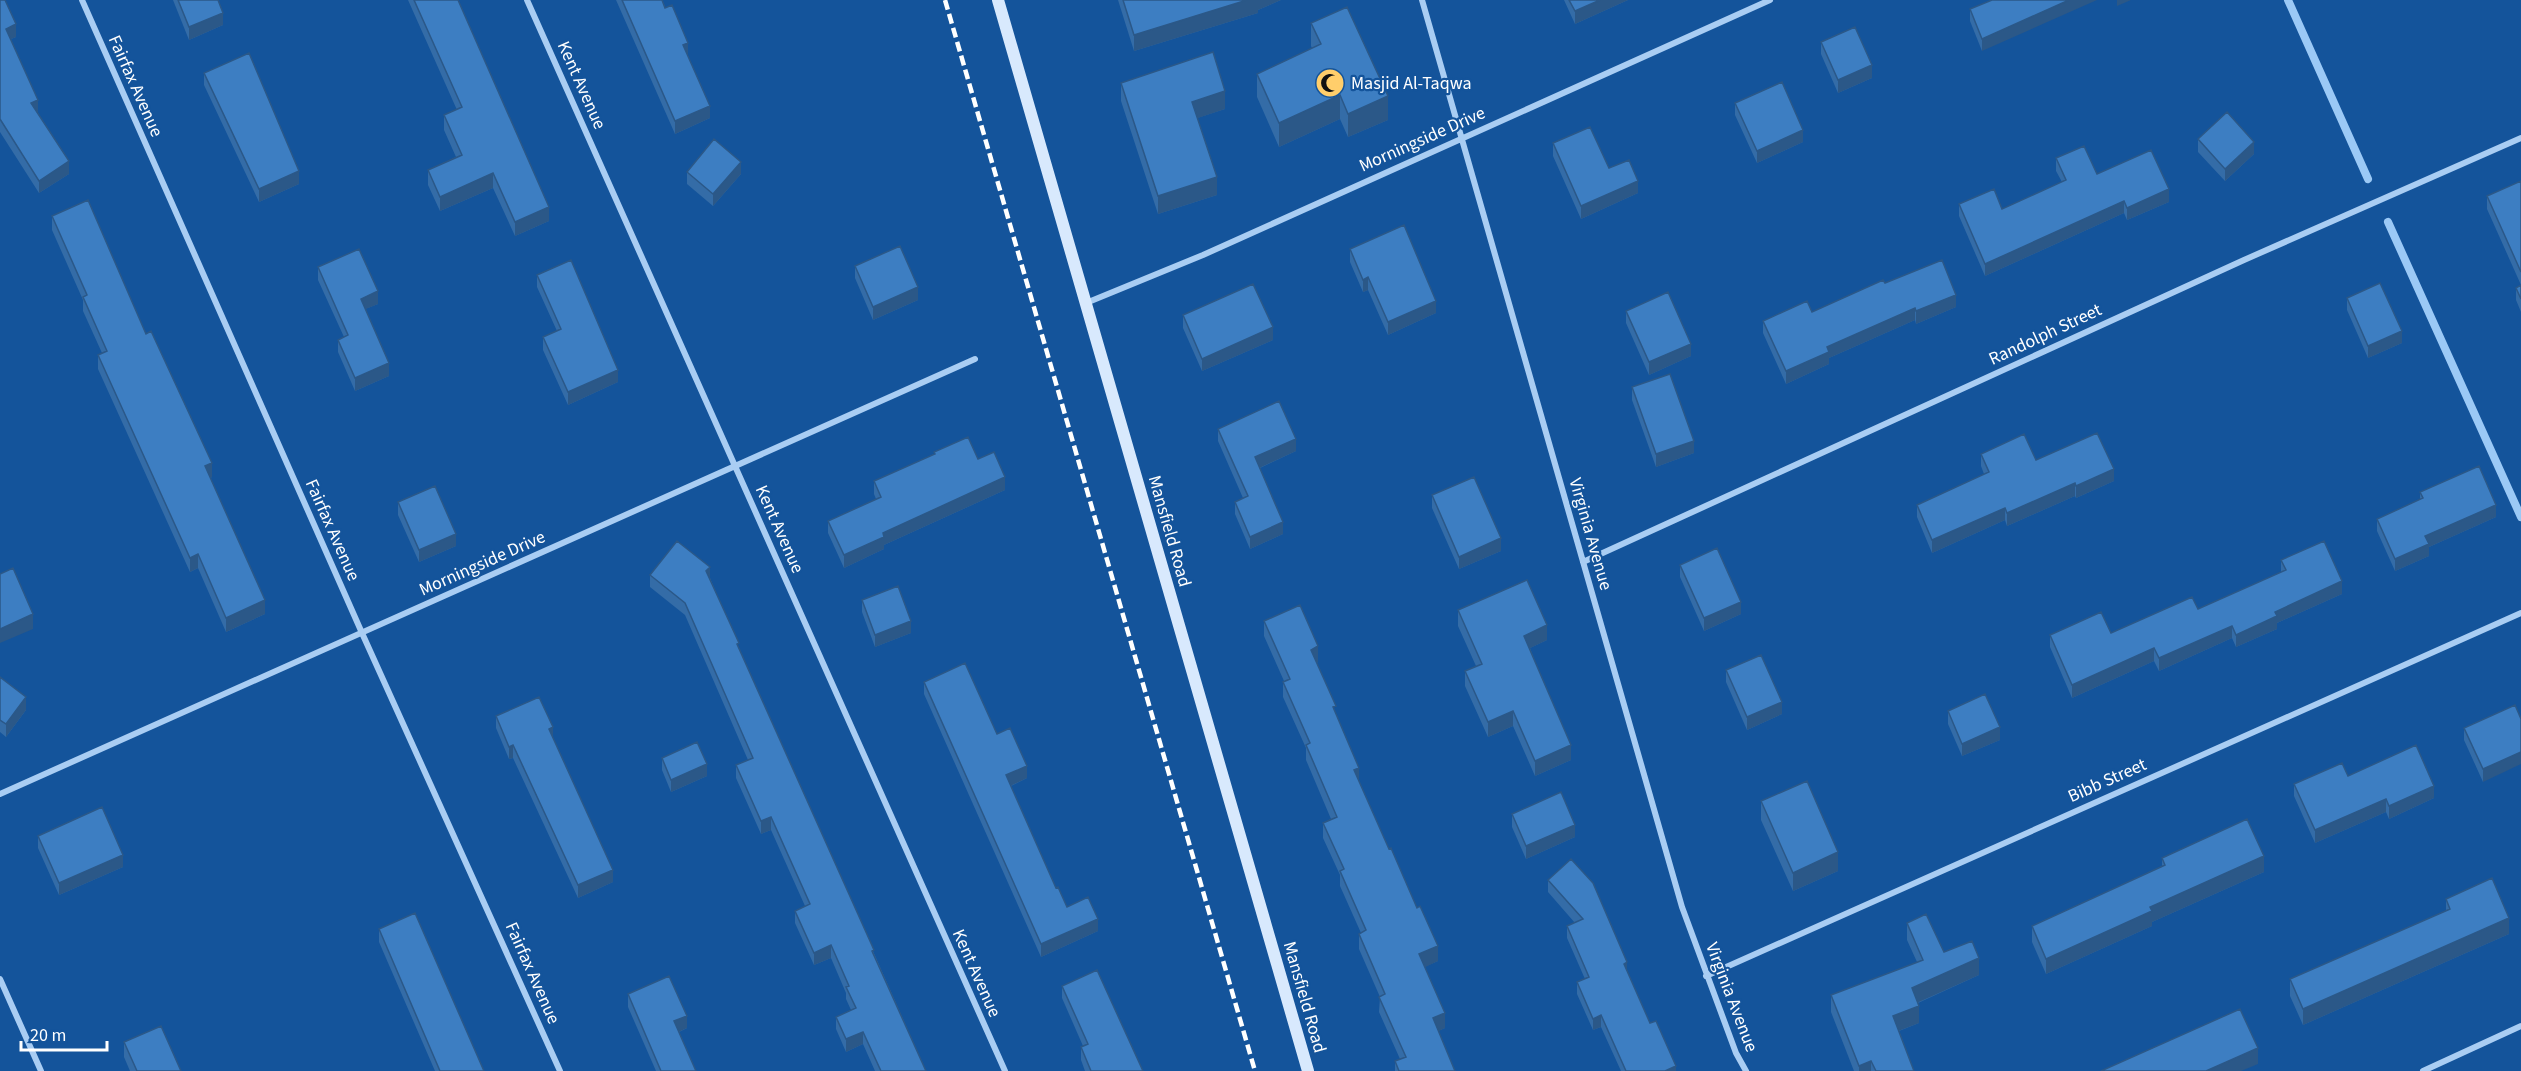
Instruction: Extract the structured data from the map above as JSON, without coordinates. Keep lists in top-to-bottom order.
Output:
{
  "streets": {
    "main road": ["Mansfield Road"],
    "street": [
      "Kent Avenue",
      "Fairfax Avenue",
      "Morningside Drive",
      "Randolph Street",
      "Virginia Avenue",
      "Bibb Street"
    ]
  },
  "crossings": [
    ["Kent Avenue", "Morningside Drive"],
    ["Fairfax Avenue", "Morningside Drive"],
    ["Morningside Drive", "Mansfield Road"],
    ["Morningside Drive", "Virginia Avenue"],
    ["Randolph Street", "Virginia Avenue"],
    ["Virginia Avenue", "Bibb Street"]
  ],
  "places": {
    "mosque": ["Masjid Al-Taqwa"]
  },
  "scale_bar": "20 m"
}
